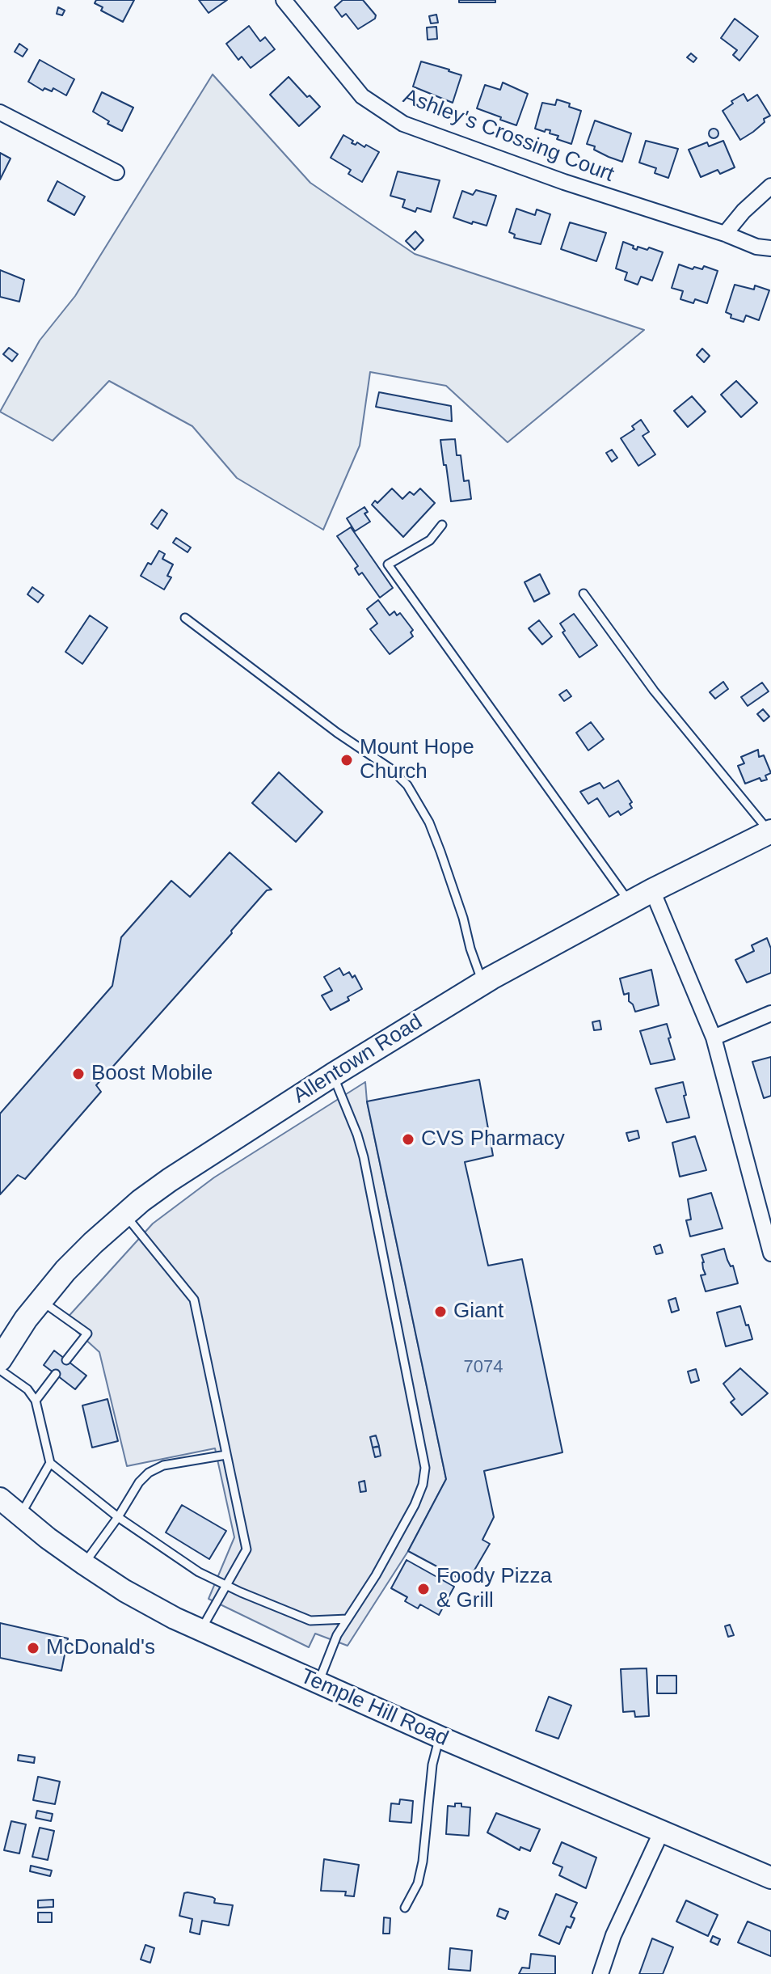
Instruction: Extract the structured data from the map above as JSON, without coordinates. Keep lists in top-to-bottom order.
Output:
{
  "streets": {
    "main road": ["Allentown Road", "Temple Hill Road"],
    "street": ["Ashley's Crossing Court"]
  },
  "places": [
    "Mount Hope Church",
    "Boost Mobile",
    "CVS Pharmacy",
    "Giant",
    "Foody Pizza & Grill",
    "McDonald's"
  ],
  "house_numbers": ["7074"]
}
